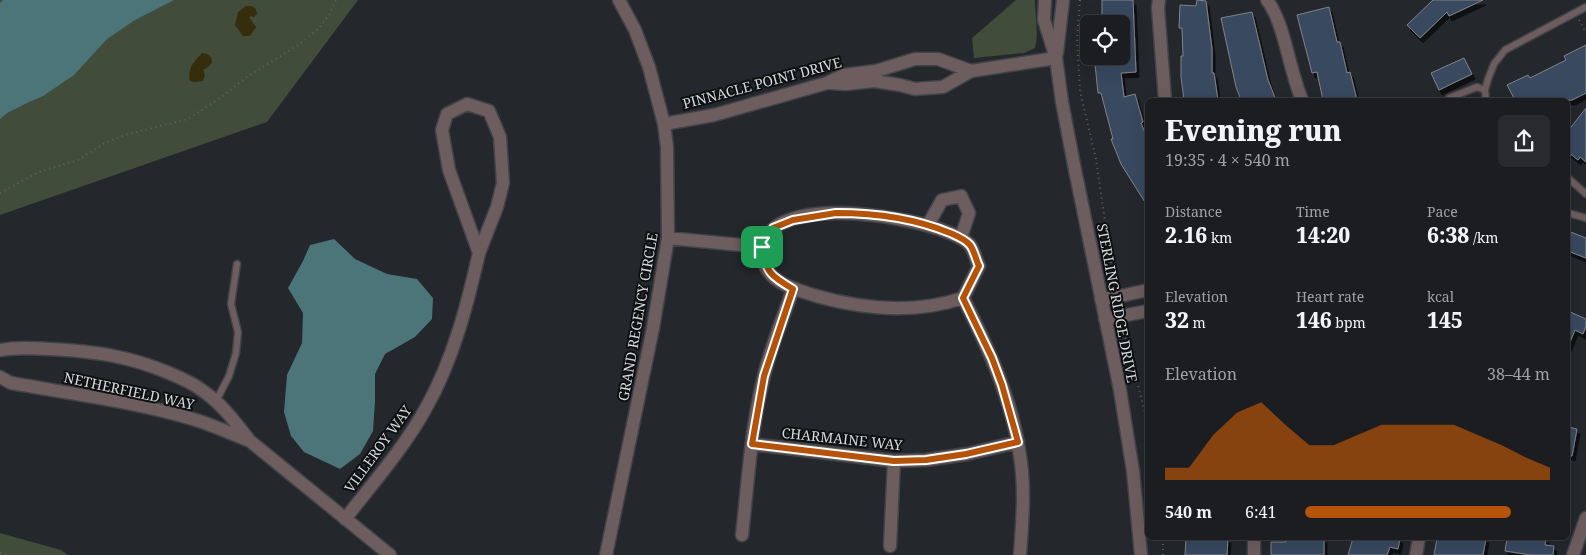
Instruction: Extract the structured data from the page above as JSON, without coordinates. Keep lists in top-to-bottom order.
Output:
{
  "streets": {
    "street": [
      "PINNACLE POINT DRIVE",
      "STERLING RIDGE DRIVE",
      "GRAND REGENCY CIRCLE",
      "NETHERFIELD WAY",
      "CHARMAINE WAY",
      "VILLEROY WAY"
    ]
  },
  "crossings": [
    ["PINNACLE POINT DRIVE", "GRAND REGENCY CIRCLE"],
    ["NETHERFIELD WAY", "VILLEROY WAY"]
  ],
  "page": {
    "heading": ["Evening run", "19:35 · 4 × 540 m"],
    "stats": [
      ["Distance", "2.16 km"],
      ["Time", "14:20"],
      ["Pace", "6:38 /km"],
      ["Elevation", "32 m"],
      ["Heart rate", "146 bpm"],
      ["kcal", "145"]
    ],
    "chart": ["Elevation", "38–44 m"],
    "list": [
      {
        "name": "540 m",
        "note": "6:41"
      }
    ]
  }
}
